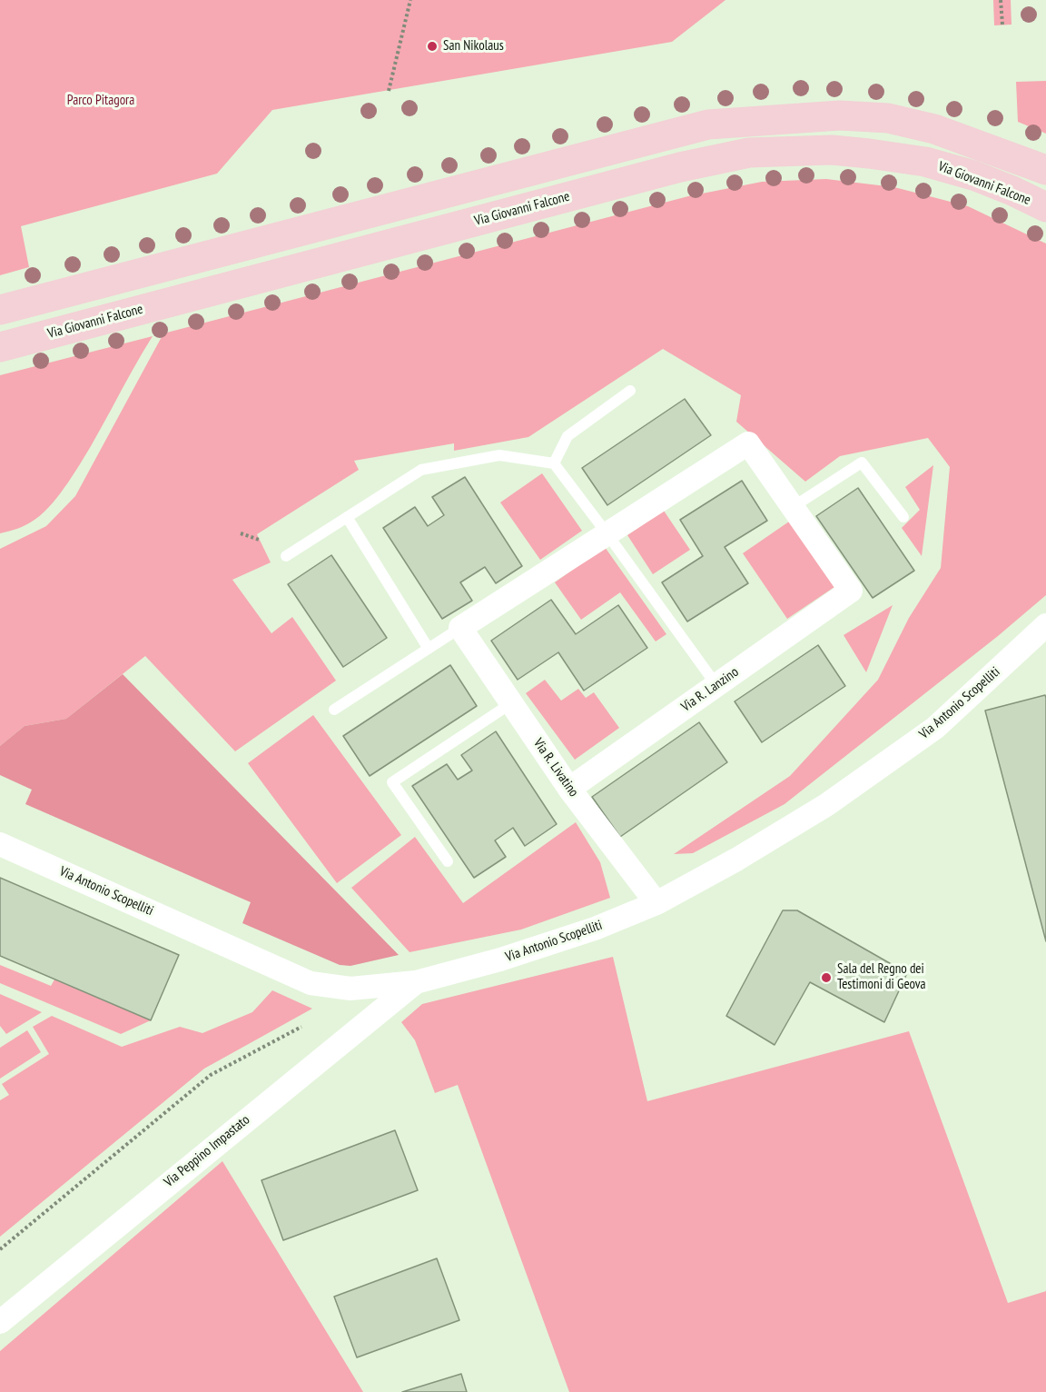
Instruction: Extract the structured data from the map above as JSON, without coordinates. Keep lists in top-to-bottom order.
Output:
{
  "streets": {
    "street": [
      "Via Giovanni Falcone",
      "Via R. Lanzino",
      "Via Antonio Scopelliti",
      "Via R. Livatino",
      "Via Peppino Impastato"
    ]
  },
  "crossings": [
    ["Via R. Lanzino", "Via R. Livatino"],
    ["Via Antonio Scopelliti", "Via R. Livatino"],
    ["Via Antonio Scopelliti", "Via Peppino Impastato"]
  ],
  "parks": ["Parco Pitagora"],
  "places": ["San Nikolaus", "Sala del Regno dei Testimoni di Geova"]
}
